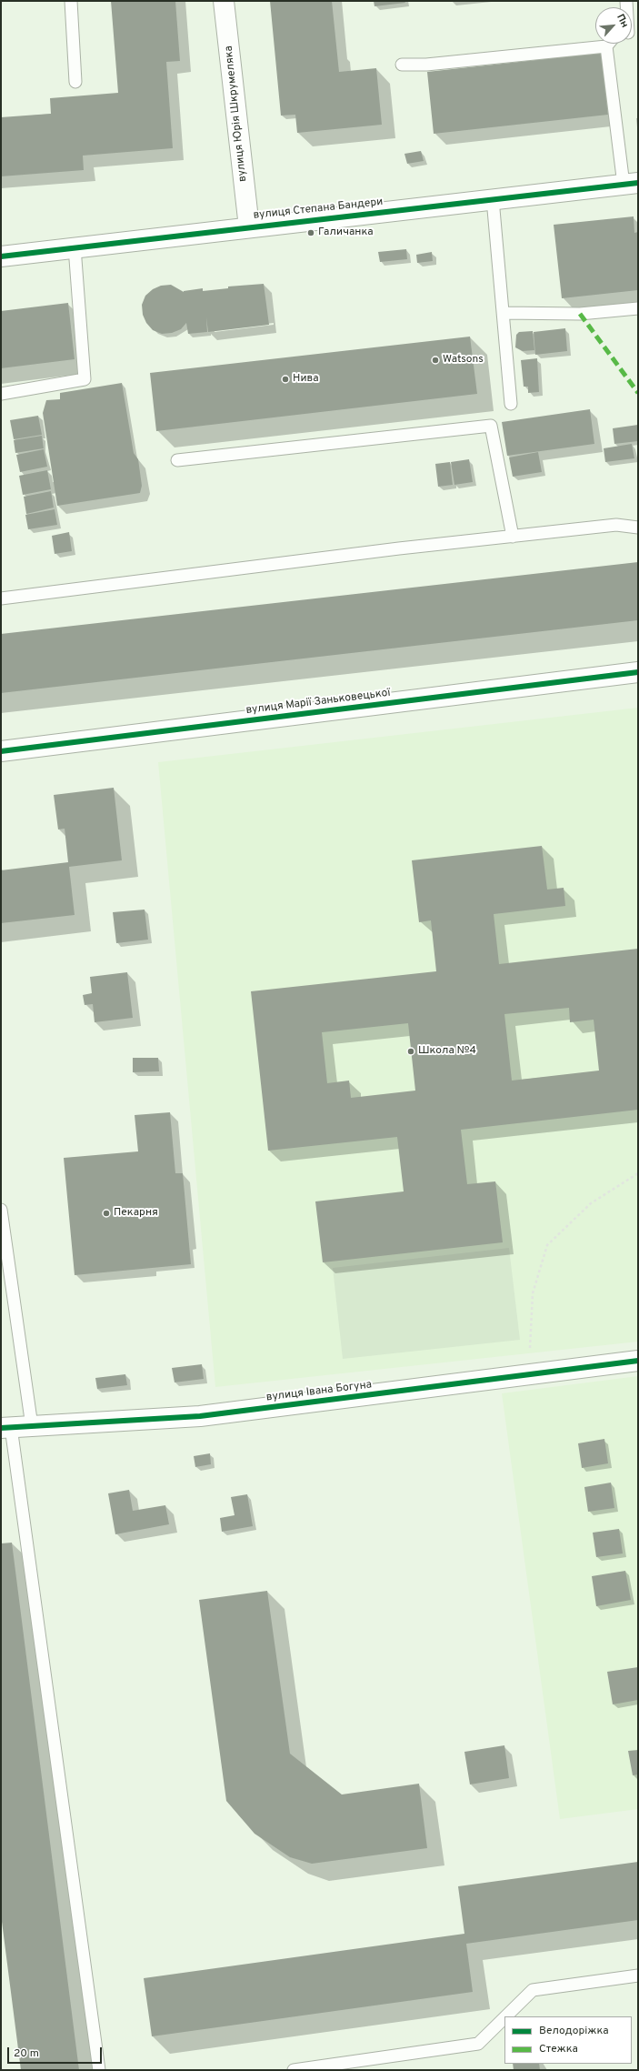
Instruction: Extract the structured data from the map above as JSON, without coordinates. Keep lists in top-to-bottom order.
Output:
{
  "streets": {
    "street": [
      "вулиця Юрія Шкрумеляка",
      "вулиця Степана Бандери",
      "вулиця Марії Заньковецької",
      "вулиця Івана Богуна"
    ]
  },
  "crossings": [
    ["вулиця Юрія Шкрумеляка", "вулиця Степана Бандери"]
  ],
  "places": [
    "Галичанка",
    "Watsons",
    "Нива",
    "Школа №4",
    "Пекарня"
  ],
  "legend": ["Велодоріжка", "Стежка"],
  "scale_bar": "20 m",
  "north": "top right"
}
